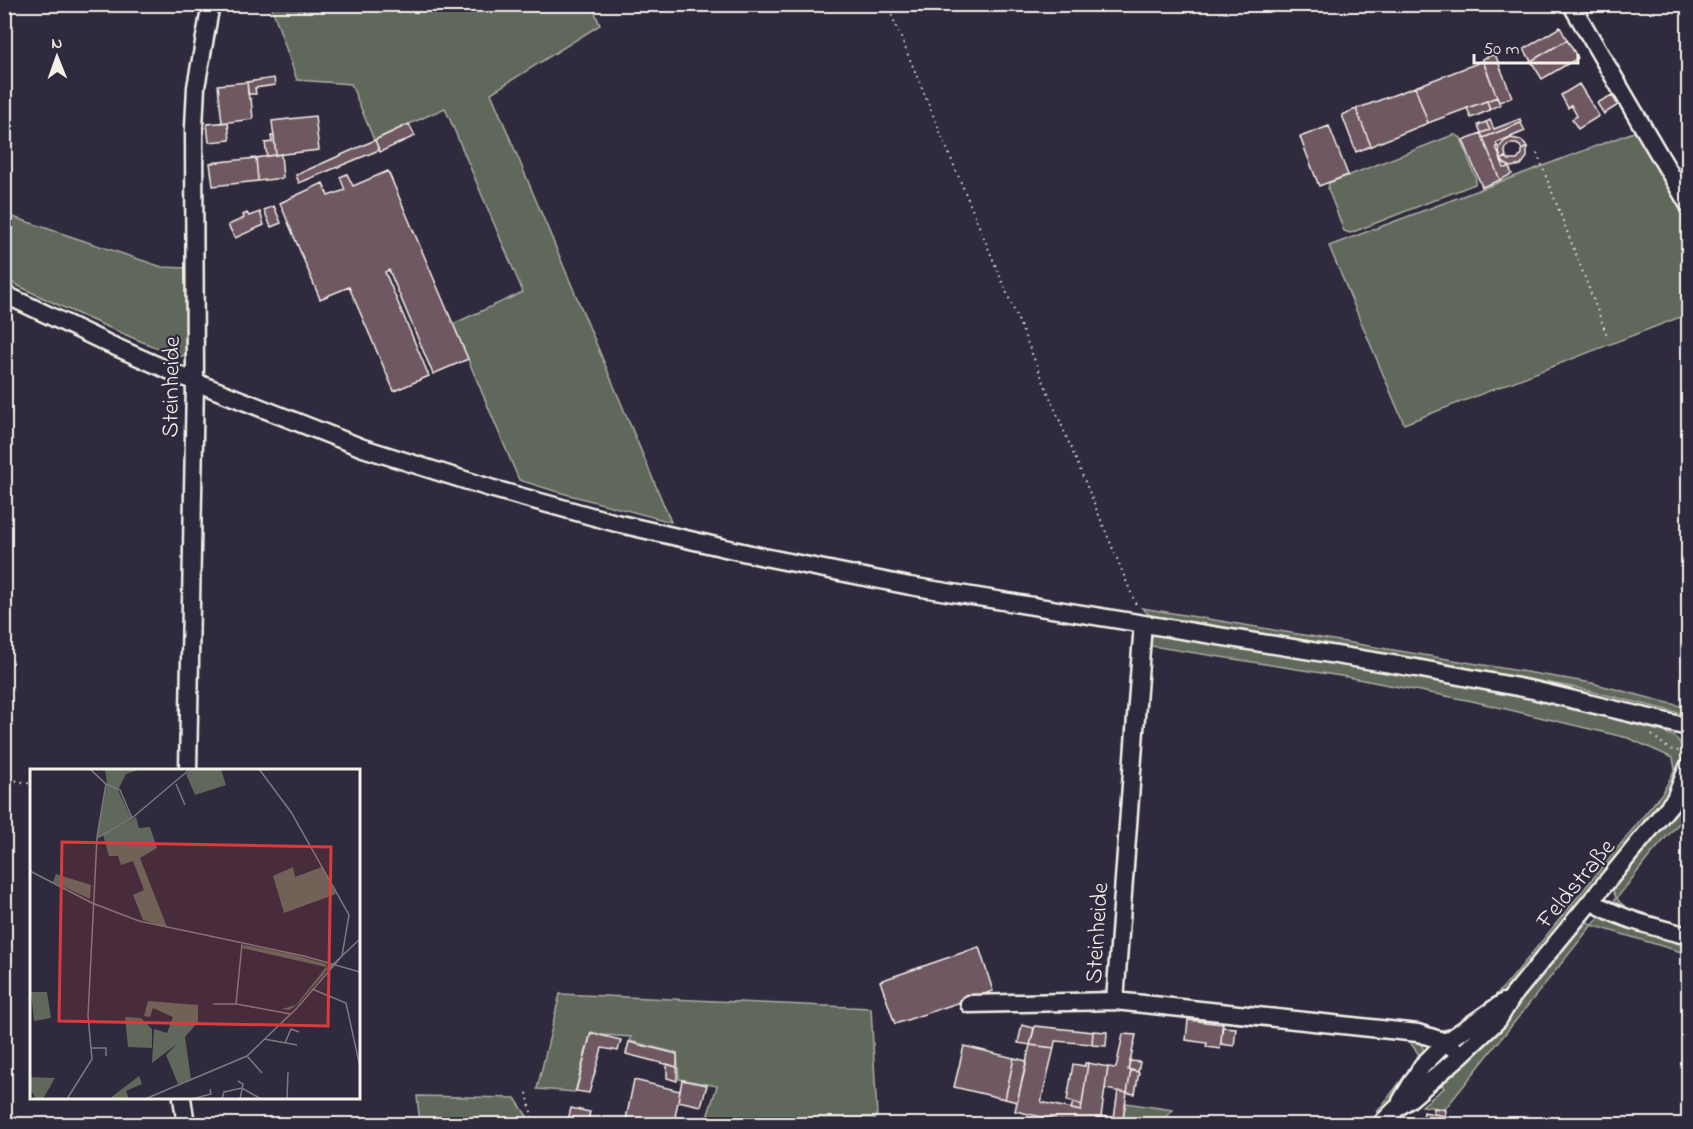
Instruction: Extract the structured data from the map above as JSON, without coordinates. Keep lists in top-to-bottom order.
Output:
{
  "streets": {
    "street": ["Steinheide", "Feldstraße"]
  },
  "crossings": [
    ["Steinheide", "Feldstraße"]
  ],
  "scale_bar": "50 m",
  "north": "top"
}
